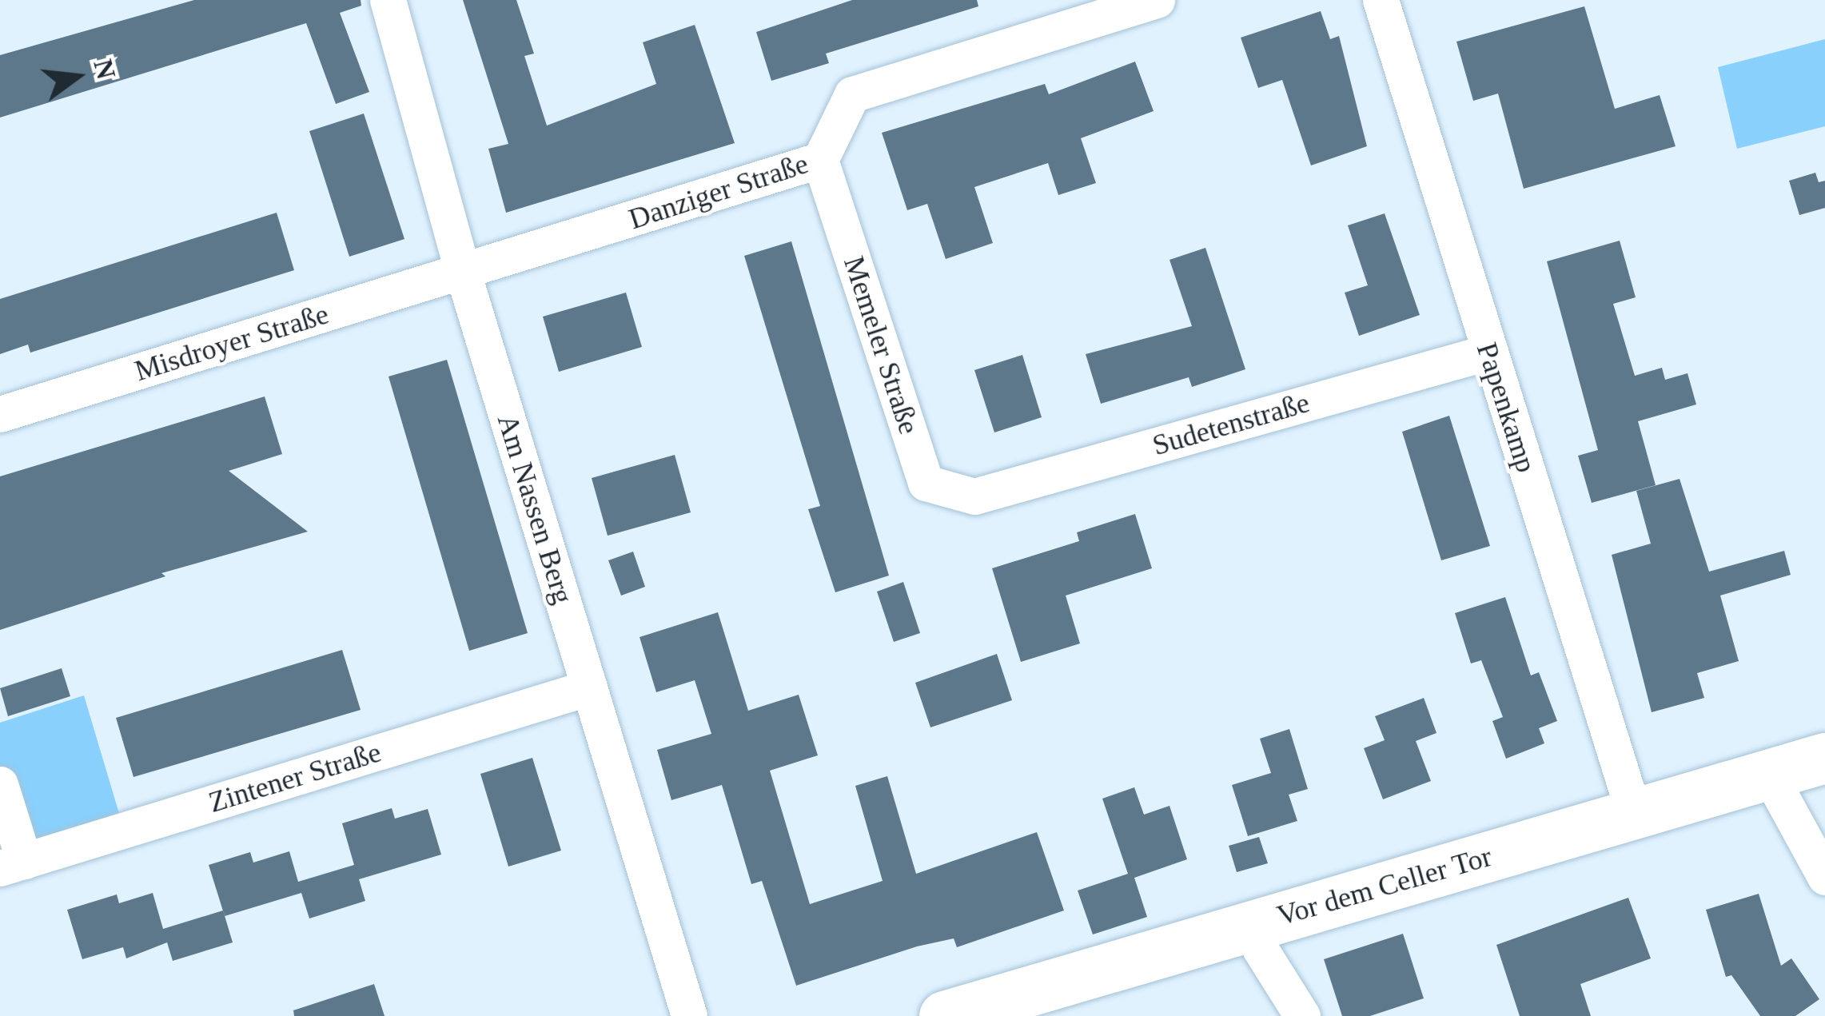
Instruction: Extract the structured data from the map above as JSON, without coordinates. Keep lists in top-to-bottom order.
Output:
{
  "streets": {
    "street": [
      "Danziger Straße",
      "Misdroyer Straße",
      "Memeler Straße",
      "Papenkamp",
      "Sudetenstraße",
      "Am Nassen Berg",
      "Zintener Straße",
      "Vor dem Celler Tor"
    ]
  },
  "crossings": [
    ["Danziger Straße", "Misdroyer Straße"],
    ["Danziger Straße", "Memeler Straße"],
    ["Danziger Straße", "Am Nassen Berg"],
    ["Misdroyer Straße", "Am Nassen Berg"],
    ["Memeler Straße", "Sudetenstraße"],
    ["Papenkamp", "Sudetenstraße"],
    ["Papenkamp", "Vor dem Celler Tor"],
    ["Am Nassen Berg", "Zintener Straße"]
  ],
  "north": "right"
}
